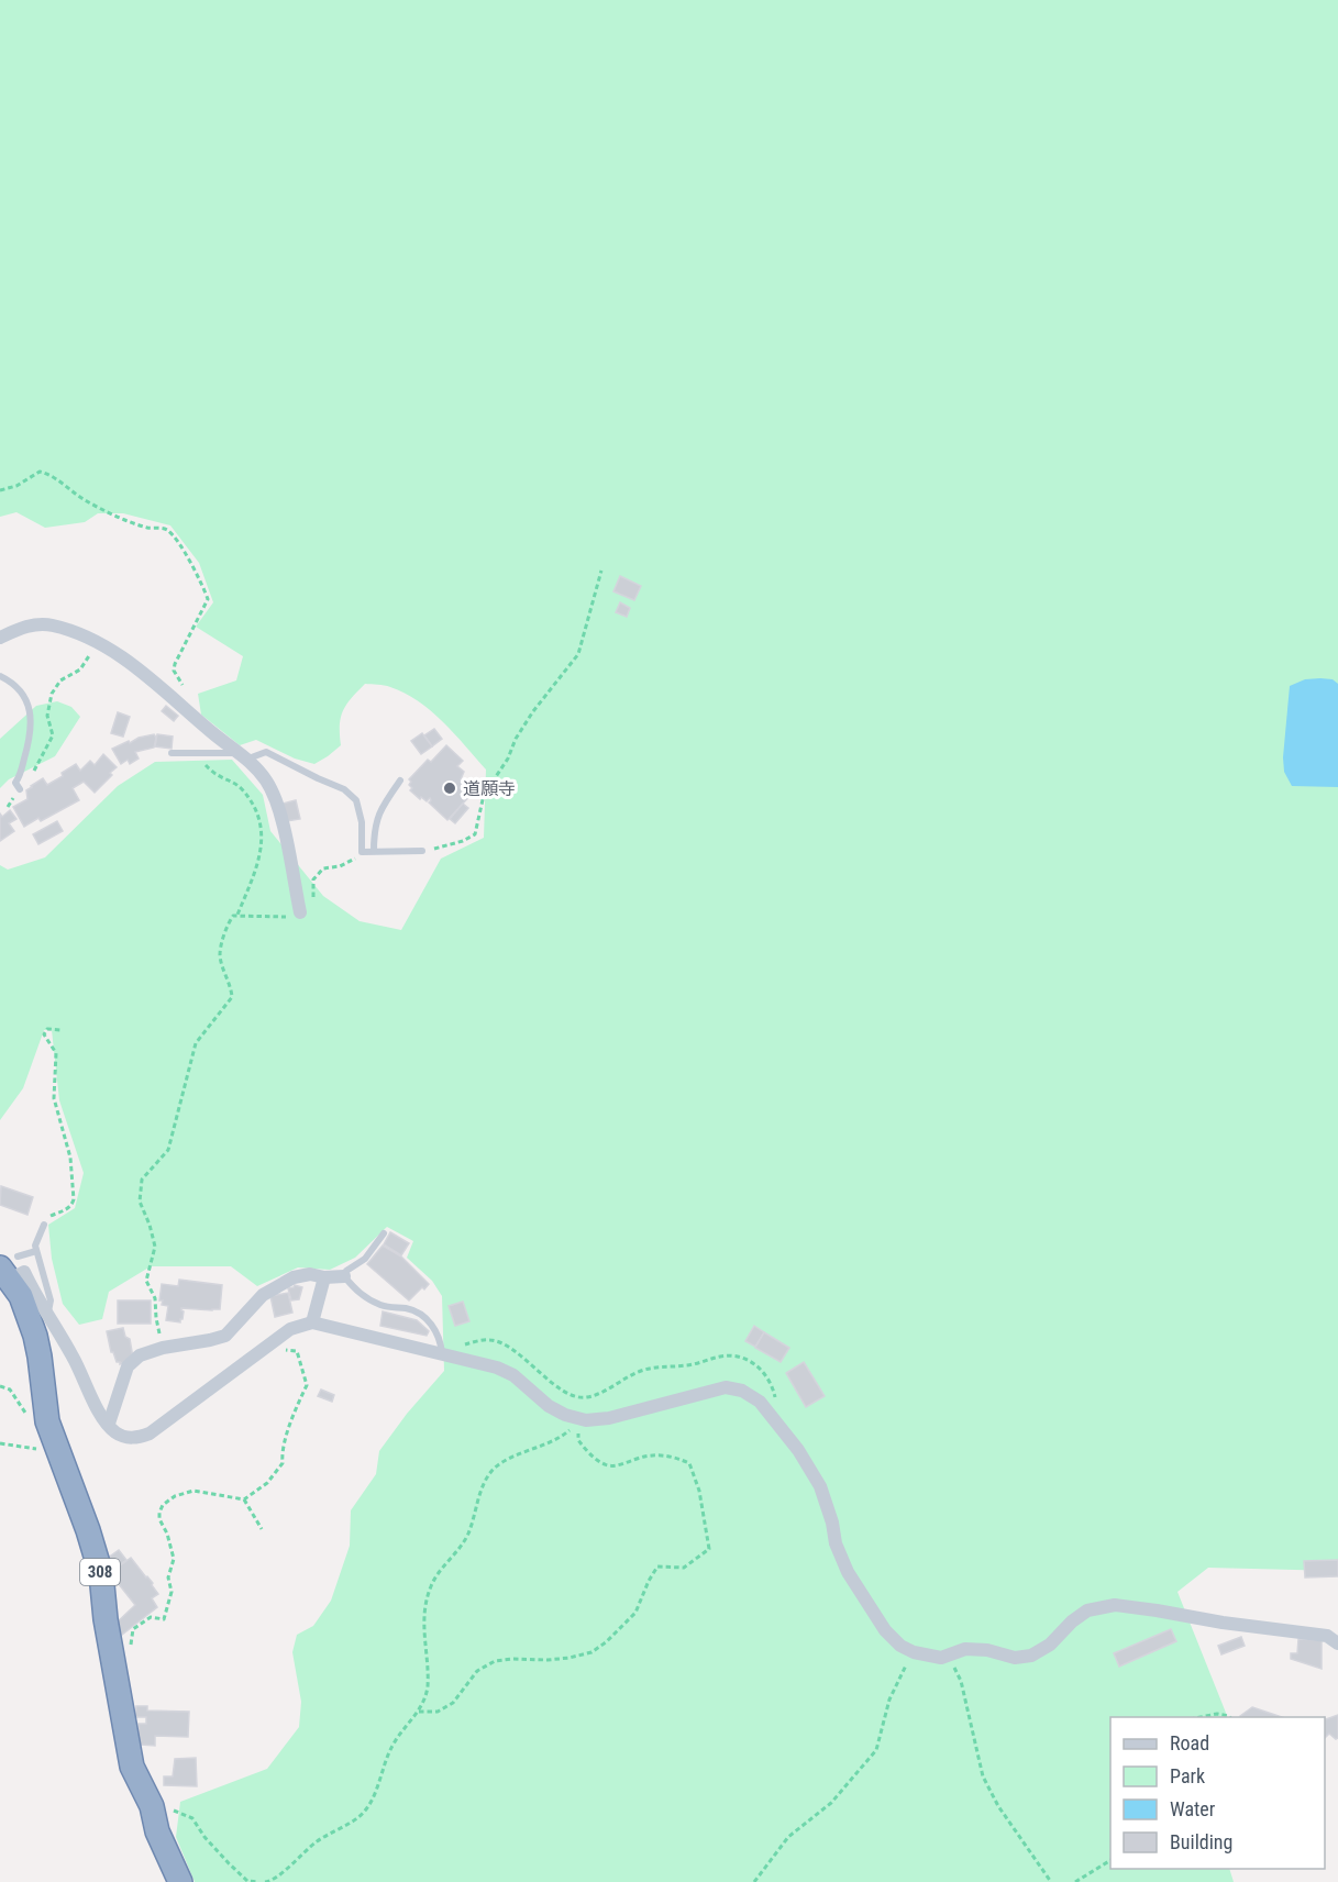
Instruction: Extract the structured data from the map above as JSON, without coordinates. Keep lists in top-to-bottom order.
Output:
{
  "streets": {
    "highway": ["308"]
  },
  "places": ["道願寺"],
  "legend": [
    "Road",
    "Park",
    "Water",
    "Building"
  ]
}
